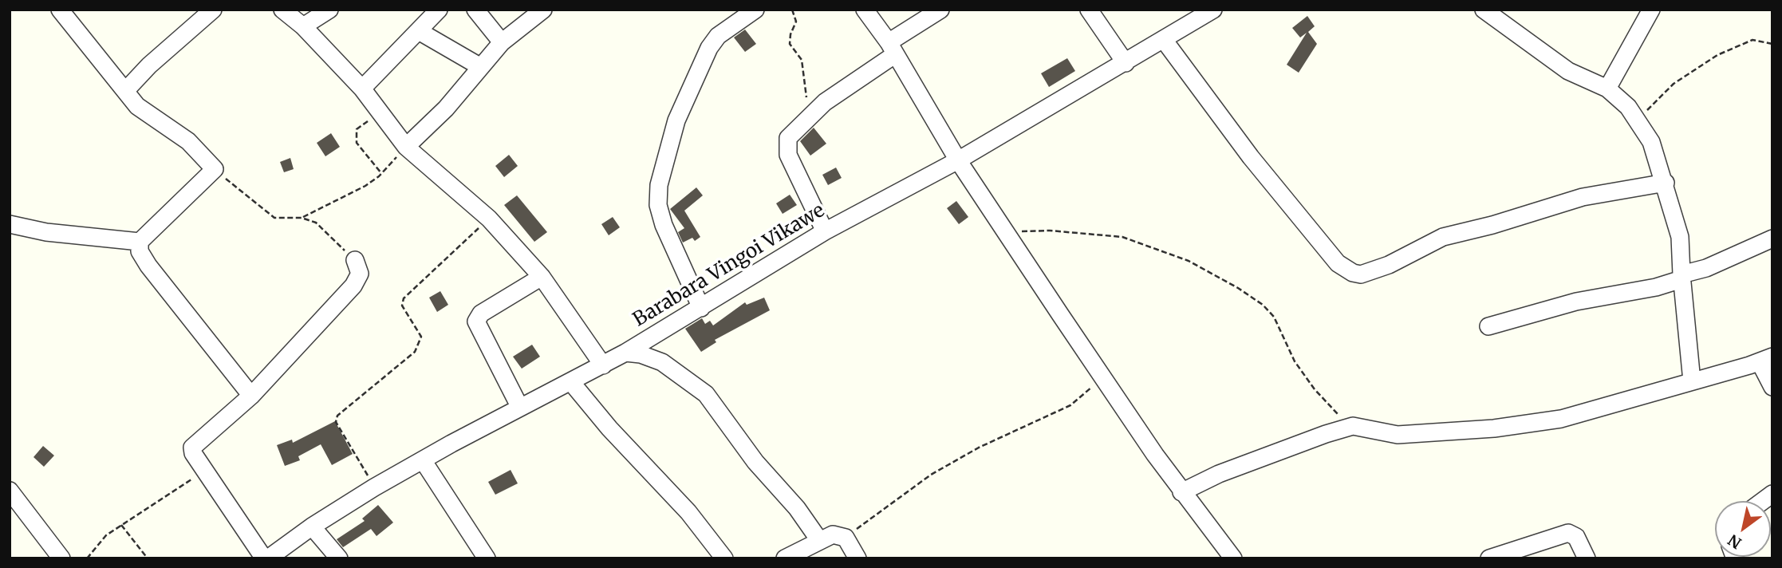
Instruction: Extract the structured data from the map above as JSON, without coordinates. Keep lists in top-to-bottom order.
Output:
{
  "streets": {
    "street": ["Barabara Vingoi Vikawe"]
  },
  "north": "bottom left"
}
